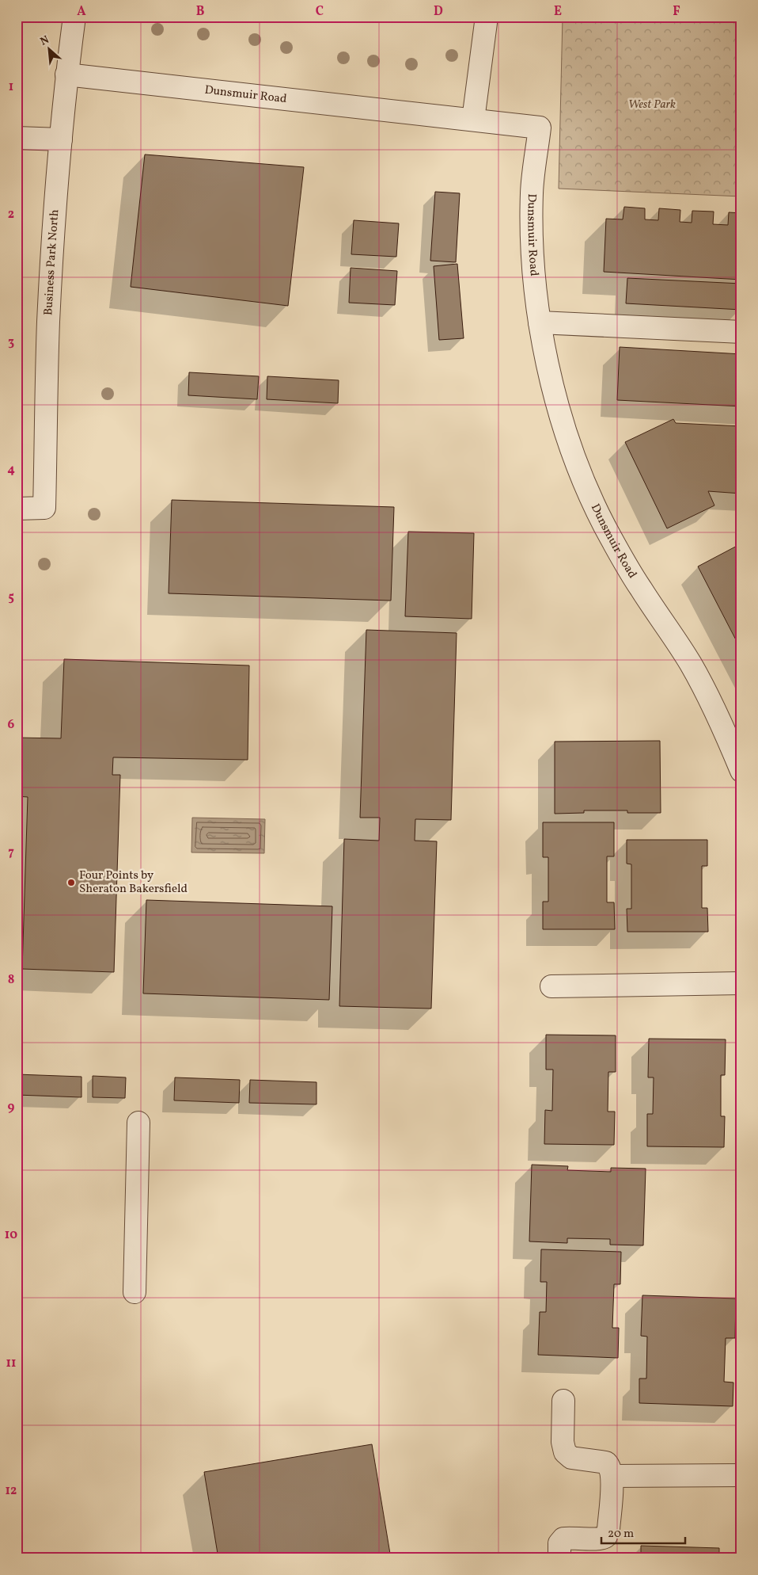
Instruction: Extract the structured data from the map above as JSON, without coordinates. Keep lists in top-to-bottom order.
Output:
{
  "streets": {
    "street": ["Dunsmuir Road", "Business Park North"]
  },
  "crossings": [
    ["Dunsmuir Road", "Business Park North"]
  ],
  "parks": ["West Park"],
  "places": ["Four Points by Sheraton Bakersfield"],
  "scale_bar": "20 m",
  "north": "top left",
  "grid": {
    "columns": [
      "A",
      "B",
      "C",
      "D",
      "E",
      "F"
    ],
    "rows": [
      "1",
      "2",
      "3",
      "4",
      "5",
      "6",
      "7",
      "8",
      "9",
      "10",
      "11",
      "12"
    ]
  }
}
